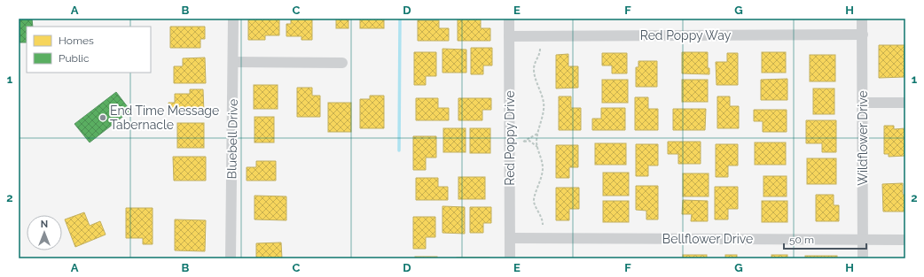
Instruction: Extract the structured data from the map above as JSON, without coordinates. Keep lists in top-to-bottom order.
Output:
{
  "streets": {
    "street": [
      "Red Poppy Way",
      "Red Poppy Drive",
      "Wildflower Drive",
      "Bluebell Drive",
      "Bellflower Drive"
    ]
  },
  "crossings": [
    ["Red Poppy Way", "Red Poppy Drive"],
    ["Red Poppy Way", "Wildflower Drive"],
    ["Red Poppy Drive", "Bellflower Drive"],
    ["Wildflower Drive", "Bellflower Drive"]
  ],
  "places": ["End Time Message Tabernacle"],
  "legend": ["Homes", "Public"],
  "scale_bar": "50 m",
  "north": "top",
  "grid": {
    "columns": [
      "A",
      "B",
      "C",
      "D",
      "E",
      "F",
      "G",
      "H"
    ],
    "rows": ["1", "2"]
  }
}
